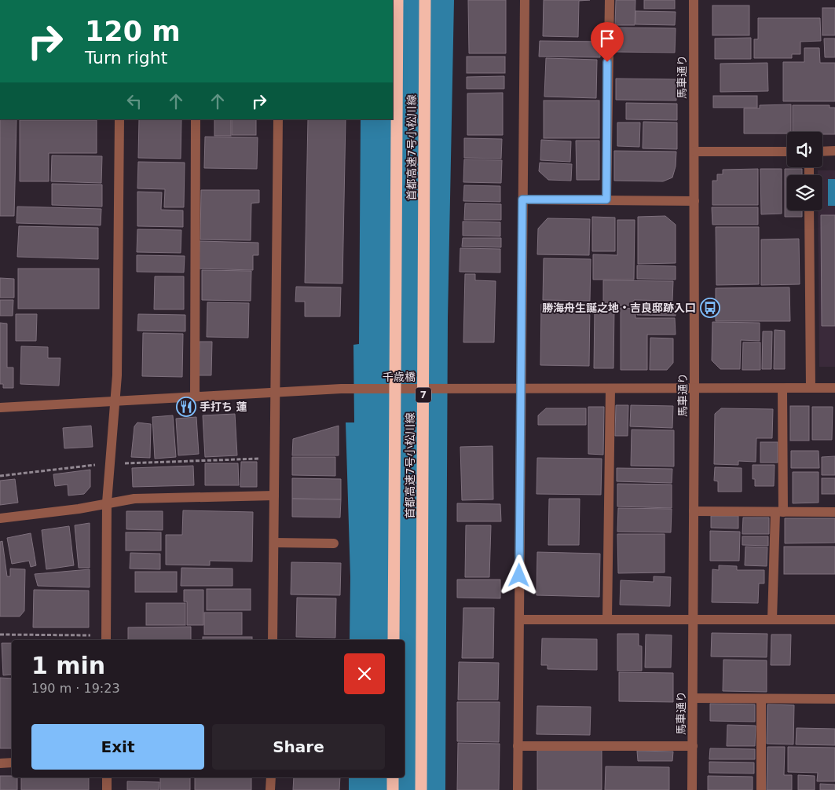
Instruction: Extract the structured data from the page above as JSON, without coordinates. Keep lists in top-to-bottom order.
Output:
{
  "streets": {
    "highway": ["首都高速7号小松川線", "7"],
    "street": ["馬車通り", "千歳橋"]
  },
  "crossings": [
    ["馬車通り", "千歳橋"]
  ],
  "places": {
    "bus stop": ["勝海舟生誕之地・吉良邸跡入口"],
    "restaurant": ["手打ち 蓮"]
  },
  "page": {
    "turn": ["120 m", "Turn right"],
    "heading": ["1 min", "190 m · 19:23"],
    "buttons": ["Exit", "Share"]
  }
}
